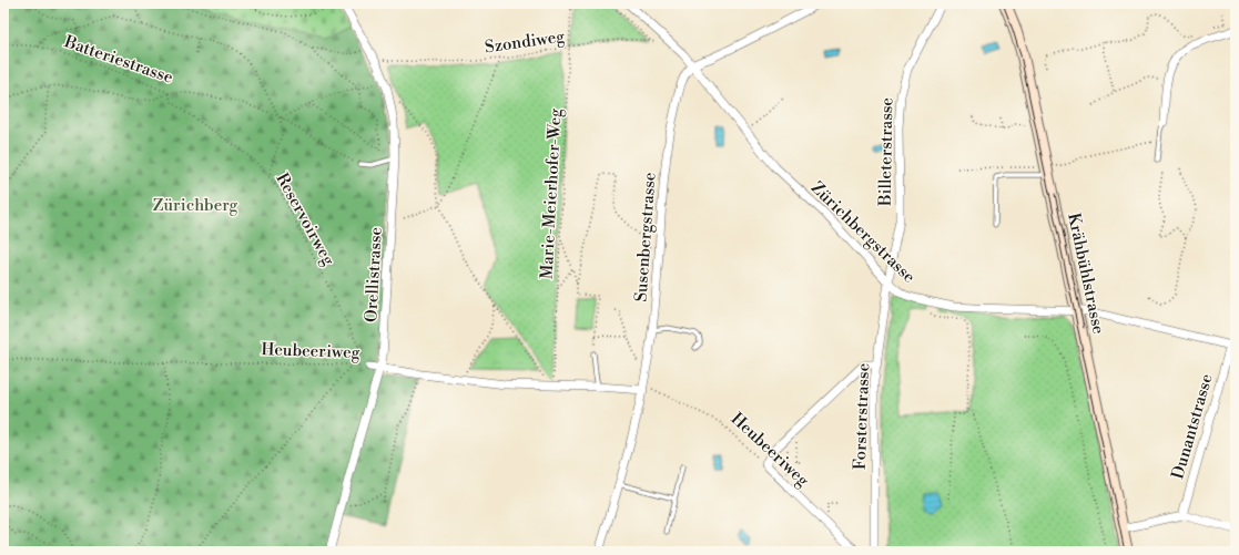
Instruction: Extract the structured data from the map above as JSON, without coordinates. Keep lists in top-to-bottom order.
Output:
{
  "streets": {
    "street": [
      "Billeterstrasse",
      "Zürichbergstrasse",
      "Susenbergstrasse",
      "Krähbühlstrasse",
      "Orellistrasse",
      "Heubeeriweg",
      "Forsterstrasse",
      "Dunantstrasse"
    ],
    "path": [
      "Szondiweg",
      "Batteriestrasse",
      "Marie-Meierhofer-Weg",
      "Reservoirweg"
    ]
  },
  "crossings": [
    ["Szondiweg", "Marie-Meierhofer-Weg"],
    ["Batteriestrasse", "Reservoirweg"],
    ["Billeterstrasse", "Zürichbergstrasse"],
    ["Billeterstrasse", "Forsterstrasse"],
    ["Marie-Meierhofer-Weg", "Heubeeriweg"],
    ["Reservoirweg", "Heubeeriweg"],
    ["Zürichbergstrasse", "Susenbergstrasse"],
    ["Zürichbergstrasse", "Krähbühlstrasse"],
    ["Zürichbergstrasse", "Forsterstrasse"],
    ["Zürichbergstrasse", "Dunantstrasse"],
    ["Susenbergstrasse", "Heubeeriweg"],
    ["Orellistrasse", "Heubeeriweg"]
  ],
  "parks": ["Zürichberg"]
}
